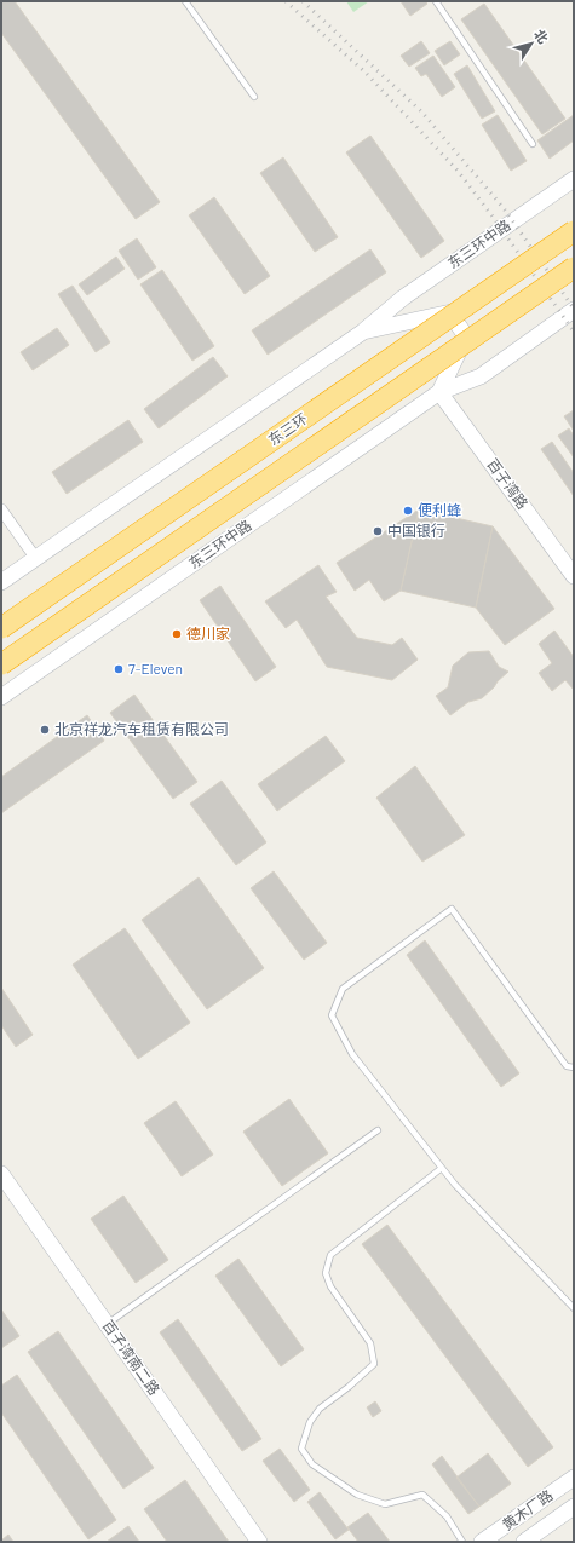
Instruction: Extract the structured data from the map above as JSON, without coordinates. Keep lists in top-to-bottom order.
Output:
{
  "streets": {
    "highway": ["东三环"],
    "street": [
      "东三环中路",
      "百子湾路",
      "百子湾南二路",
      "黄木厂路"
    ]
  },
  "crossings": [
    ["东三环中路", "百子湾路"]
  ],
  "places": [
    "便利蜂",
    "中国银行",
    "德川家",
    "7-Eleven",
    "北京祥龙汽车租赁有限公司"
  ],
  "north": "top right"
}
